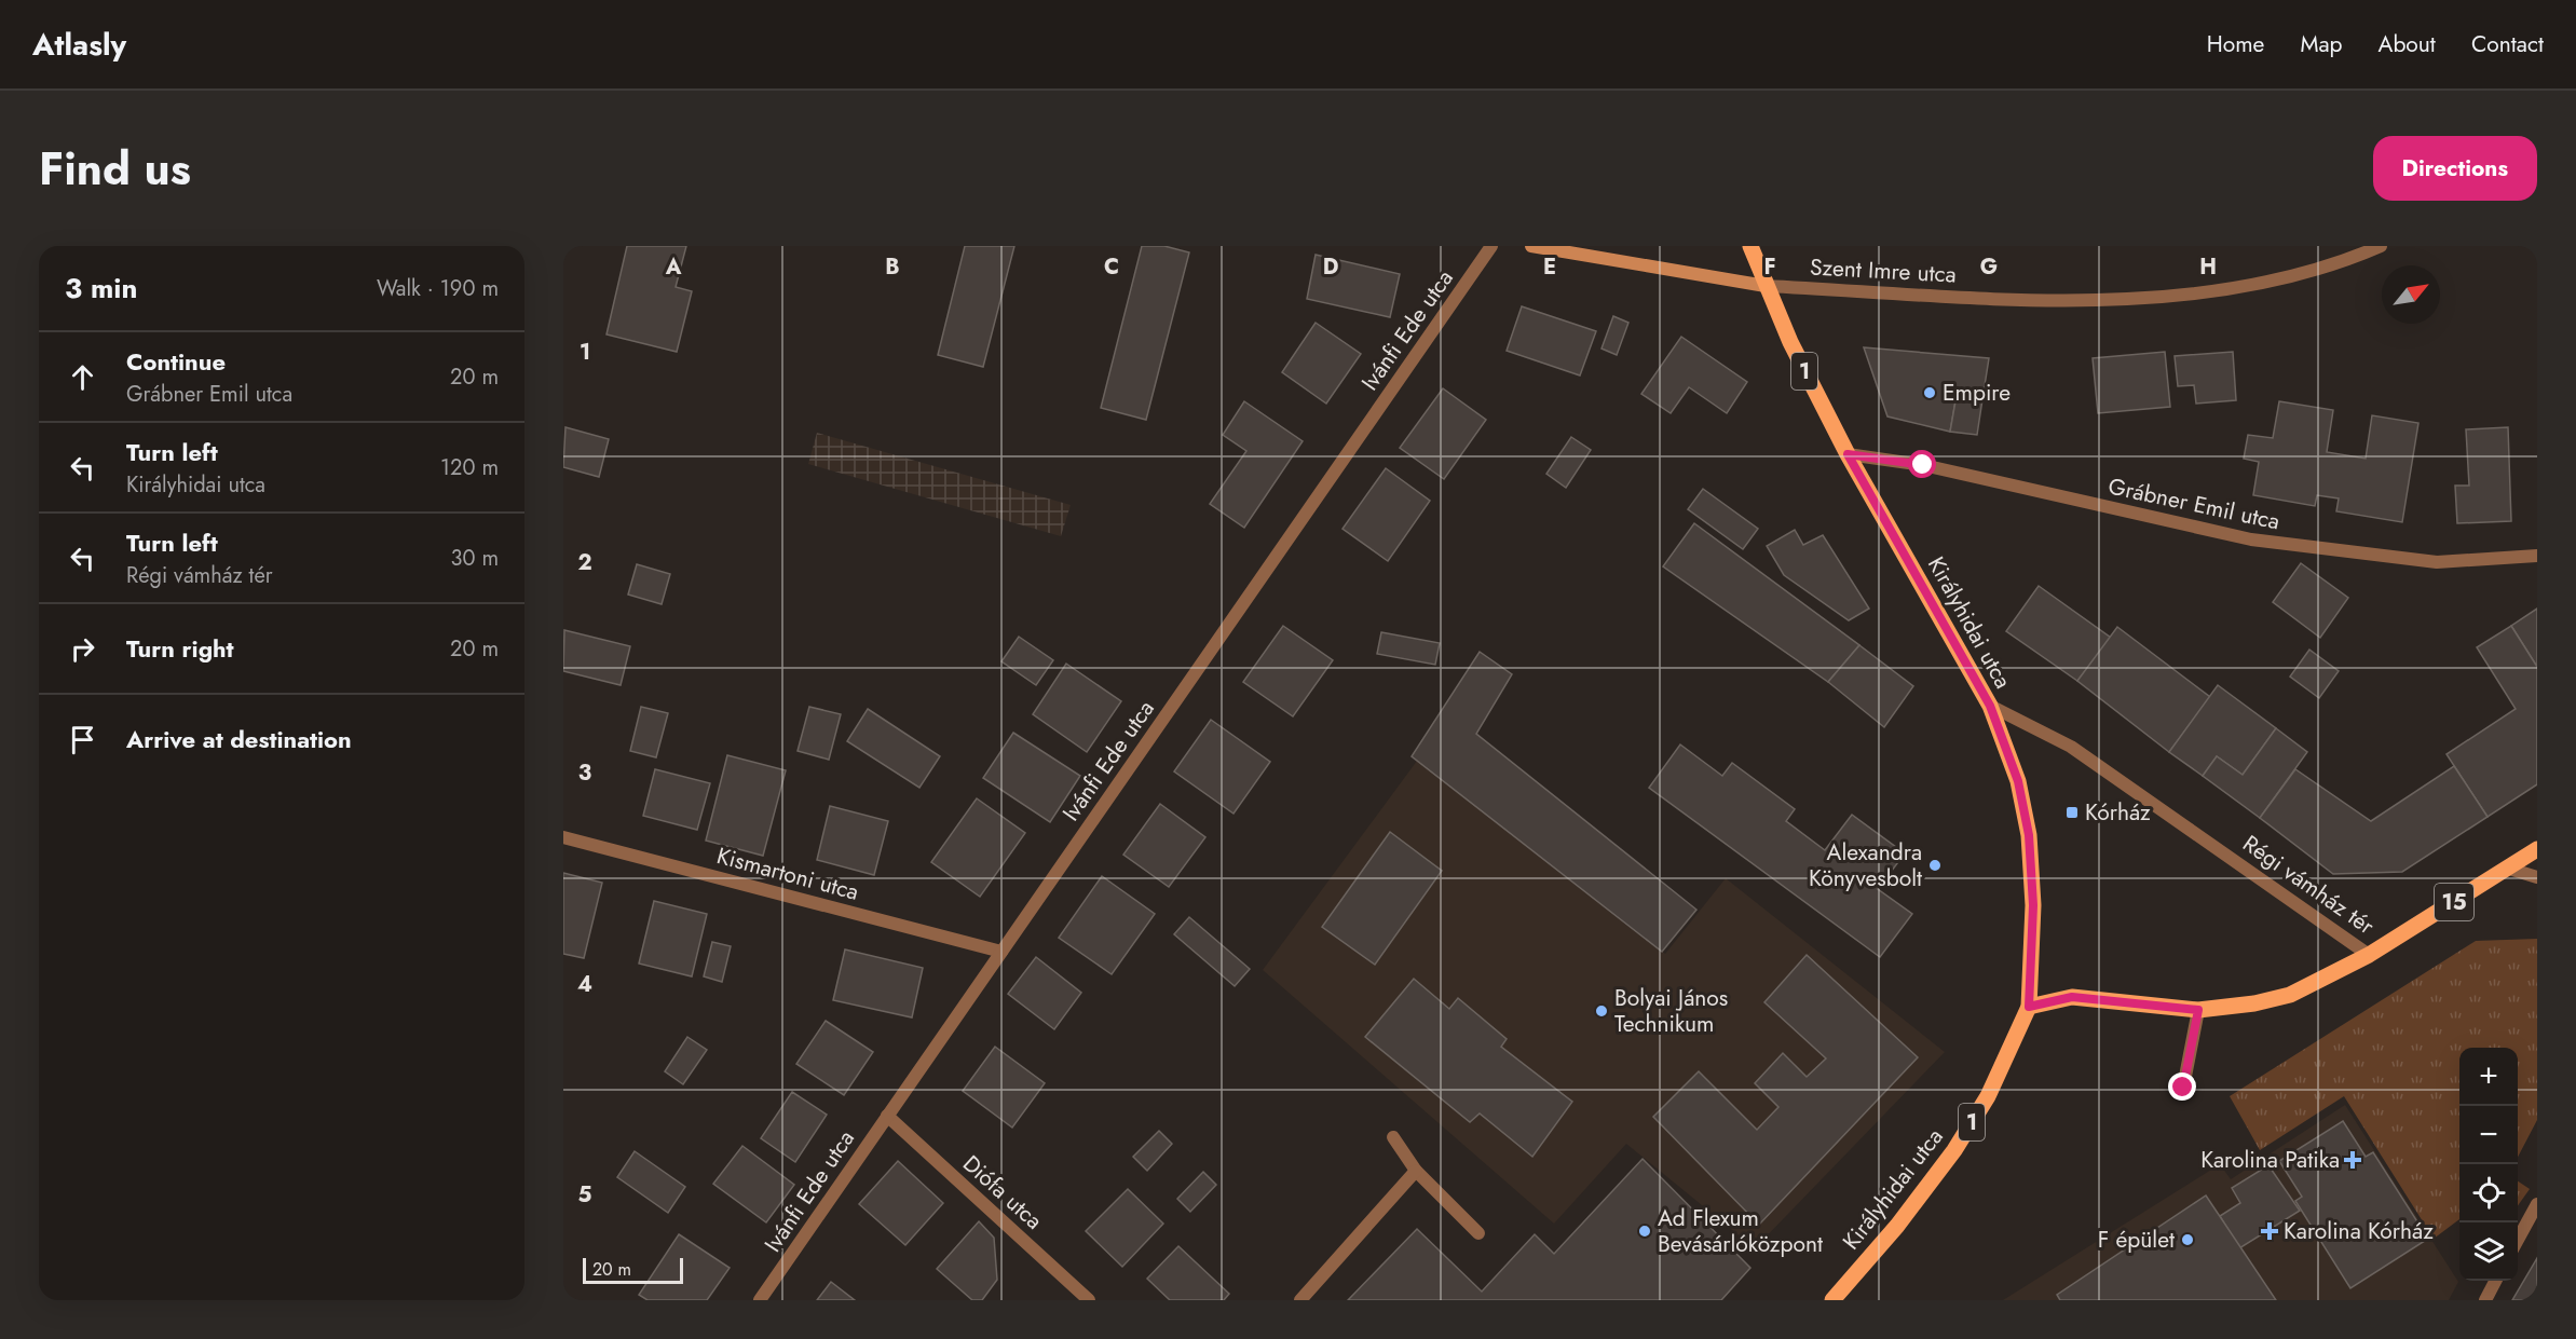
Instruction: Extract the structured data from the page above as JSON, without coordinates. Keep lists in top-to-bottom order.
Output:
{
  "streets": {
    "main road": [
      "1",
      "Királyhidai utca",
      "Régi vámház tér",
      "15"
    ],
    "street": [
      "Szent Imre utca",
      "Ivánfi Ede utca",
      "Grábner Emil utca",
      "Kismartoni utca",
      "Diófa utca"
    ]
  },
  "crossings": [
    ["Szent Imre utca", "Királyhidai utca"],
    ["Ivánfi Ede utca", "Kismartoni utca"],
    ["Ivánfi Ede utca", "Diófa utca"],
    ["Grábner Emil utca", "Királyhidai utca"],
    ["Királyhidai utca", "Régi vámház tér"],
    ["Régi vámház tér", "15"]
  ],
  "places": {
    "other": [
      "Empire",
      "Alexandra Könyvesbolt",
      "Bolyai János Technikum",
      "Ad Flexum Bevásárlóközpont",
      "F épület"
    ],
    "transit": ["Kórház"],
    "health": ["Karolina Patika", "Karolina Kórház"]
  },
  "scale_bar": "20 m",
  "north": "top right",
  "page": {
    "header": "Atlasly",
    "nav": [
      "Home",
      "Map",
      "About",
      "Contact"
    ],
    "title": "Find us",
    "buttons": "Directions",
    "heading": ["3 min", "Walk · 190 m"],
    "list": [
      ["Continue", "Grábner Emil utca", "20 m"],
      ["Turn left", "Királyhidai utca", "120 m"],
      ["Turn left", "Régi vámház tér", "30 m"],
      ["Turn right", "20 m"],
      "Arrive at destination"
    ],
    "map_buttons": ["+", "−"],
    "scale": "20 m"
  },
  "grid": {
    "columns": [
      "A",
      "B",
      "C",
      "D",
      "E",
      "F",
      "G",
      "H"
    ],
    "rows": [
      "1",
      "2",
      "3",
      "4",
      "5"
    ]
  }
}
